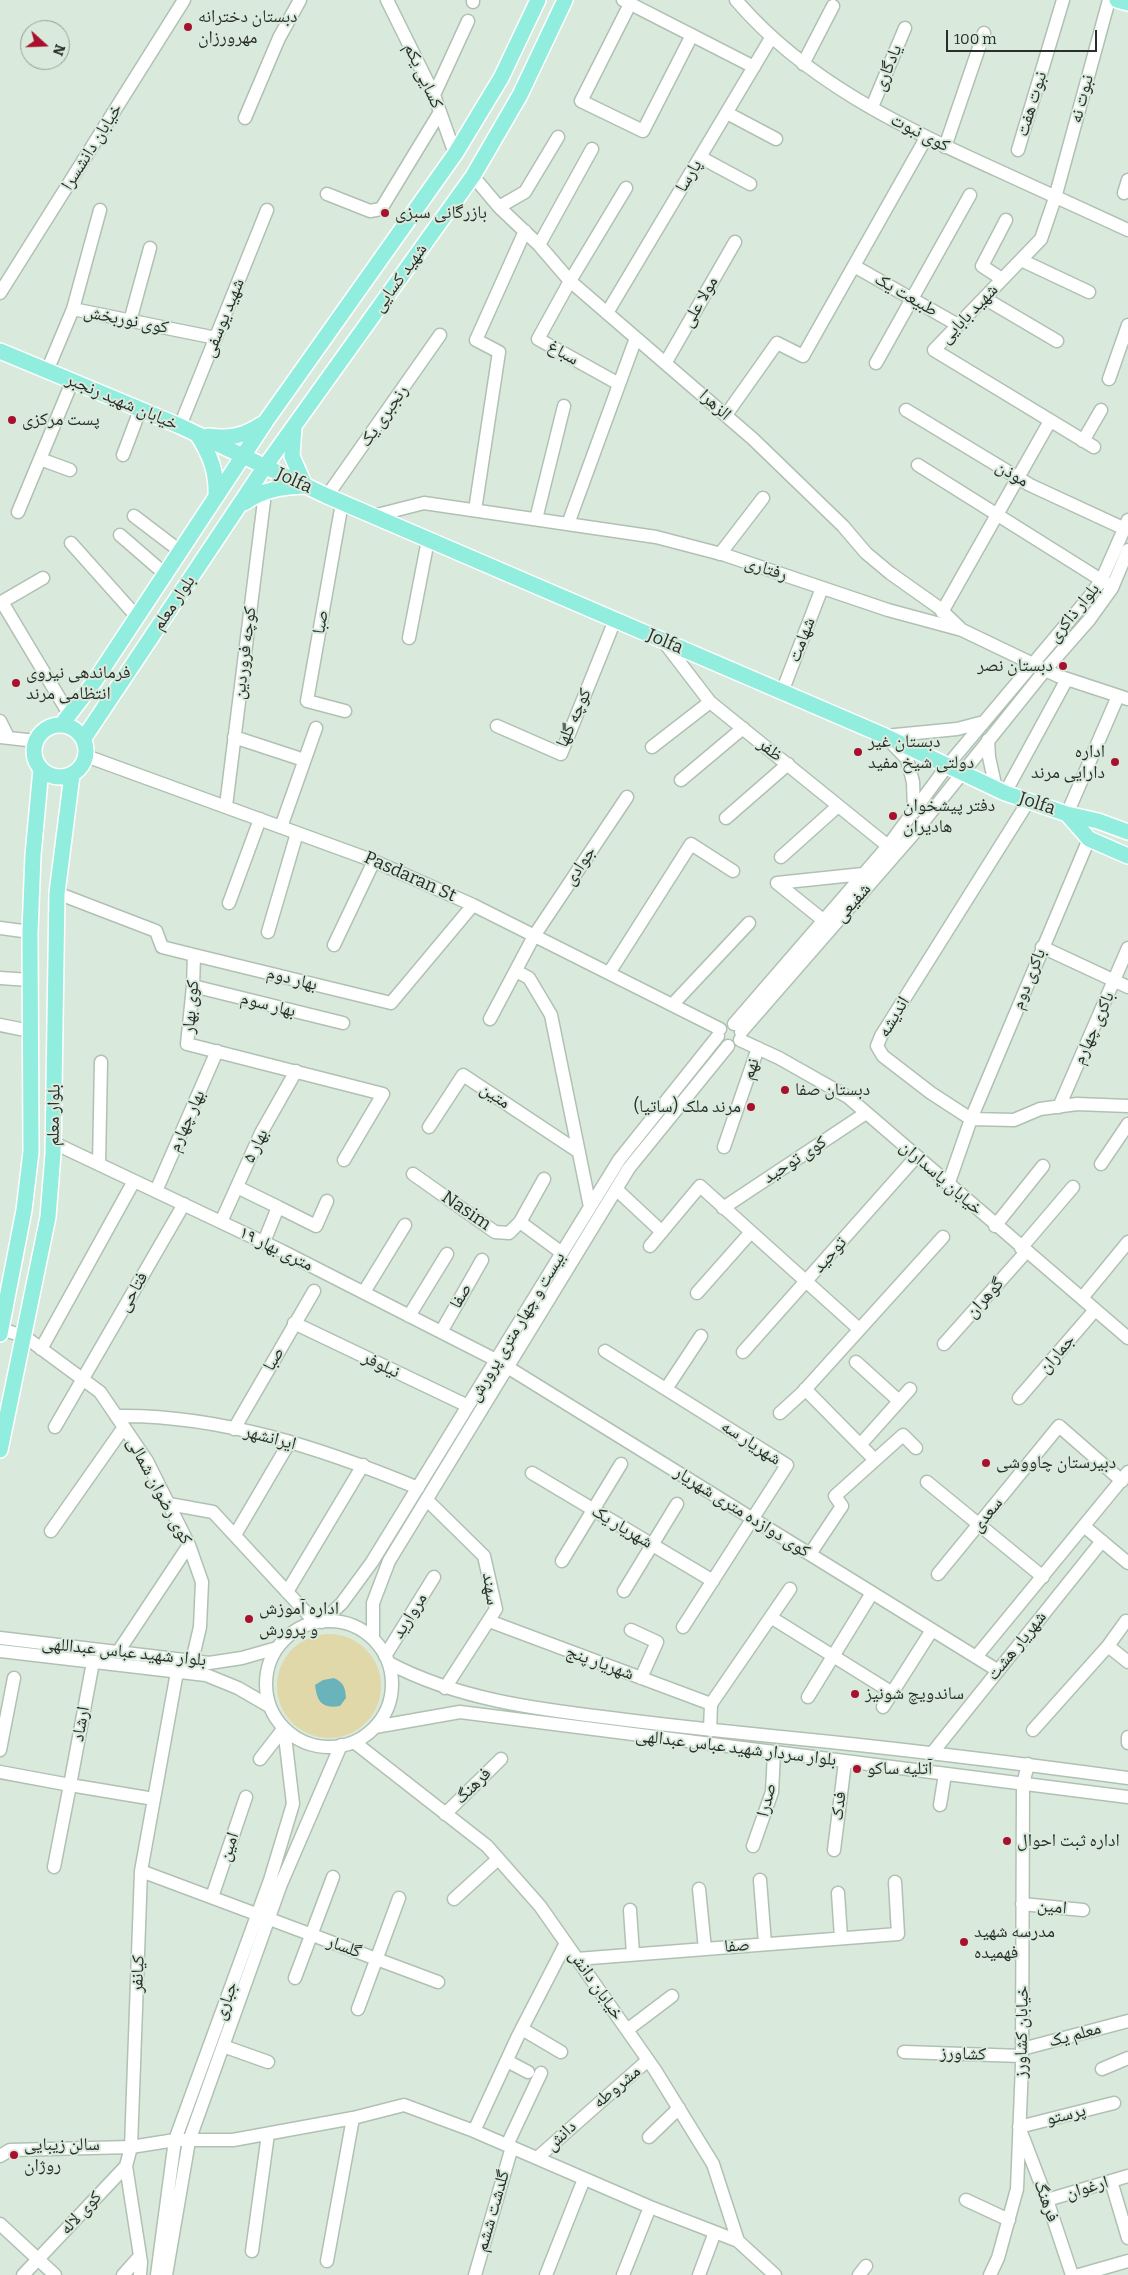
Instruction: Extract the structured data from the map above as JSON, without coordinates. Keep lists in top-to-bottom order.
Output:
{
  "streets": {
    "main road": [
      "شهید کسایی",
      "خیابان شهید رنجبر",
      "Jolfa",
      "بلوار معلم"
    ],
    "street": [
      "یادگاری",
      "کسایی یکم",
      "نبوت نه",
      "نبوت هفت",
      "کوی نبوت",
      "خیابان دانشسرا",
      "پارسا",
      "طبیعت یک",
      "مولا علی",
      "شهید بابایی",
      "شهید یوسفی",
      "کوی نوربخش",
      "سباغ",
      "الزهرا",
      "رنجبری یک",
      "موذن",
      "رفتاری",
      "بلوار ذاکری",
      "صبا",
      "شهامت",
      "کوچه فروردین",
      "کوچه گلها",
      "ظفر",
      "جوادی",
      "Pasdaran St",
      "شفیعی",
      "بهار دوم",
      "باکری دوم",
      "بهار سوم",
      "کوی بهار",
      "اندیشه",
      "باکری چهارم",
      "نهم",
      "متین",
      "بهار چهارم",
      "بهار ۵",
      "کوی توحید",
      "خیابان پاسداران",
      "Nasim",
      "۱۹ متری بهار",
      "توحید",
      "فتاحی",
      "صفا",
      "گوهران",
      "بیست و چهار متری پرورش",
      "جماران",
      "نیلوفر",
      "ایرانشهر",
      "شهریار سه",
      "کوی رضوان شمالی",
      "کوی دوازده متری شهریار",
      "سعدی",
      "شهریار یک",
      "سهند",
      "مروارید",
      "شهریار هشت",
      "بلوار شهید عباس عبداللهی",
      "شهریار پنج",
      "ارشاد",
      "بلوار سردار شهید عباس عبدالهی",
      "فرهنگ",
      "صدرا",
      "فدک",
      "امین",
      "گلسار",
      "کیانفر",
      "خیابان دانش",
      "جباری",
      "خیابان کشاورز",
      "معلم یک",
      "کشاورز",
      "مشروطه",
      "پرستو",
      "دانش",
      "ارغوان",
      "گلدشت ششم",
      "کوی لاله"
    ]
  },
  "crossings": [
    ["یادگاری", "کوی نبوت"],
    ["کسایی یکم", "شهید کسایی"],
    ["نبوت نه", "کوی نبوت"],
    ["نبوت نه", "شهید بابایی"],
    ["کوی نبوت", "پارسا"],
    ["کوی نبوت", "شهید بابایی"],
    ["پارسا", "الزهرا"],
    ["شهید کسایی", "خیابان شهید رنجبر"],
    ["شهید کسایی", "الزهرا"],
    ["شهید کسایی", "Jolfa"],
    ["شهید کسایی", "بلوار معلم"],
    ["طبیعت یک", "شهید بابایی"],
    ["مولا علی", "الزهرا"],
    ["شهید یوسفی", "کوی نوربخش"],
    ["شهید یوسفی", "خیابان شهید رنجبر"],
    ["کوی نوربخش", "خیابان شهید رنجبر"],
    ["سباغ", "الزهرا"],
    ["خیابان شهید رنجبر", "Jolfa"],
    ["خیابان شهید رنجبر", "بلوار معلم"],
    ["الزهرا", "رفتاری"],
    ["رنجبری یک", "Jolfa"],
    ["موذن", "بلوار ذاکری"],
    ["Jolfa", "رفتاری"],
    ["Jolfa", "بلوار معلم"],
    ["Jolfa", "بلوار ذاکری"],
    ["Jolfa", "صبا"],
    ["Jolfa", "شهامت"],
    ["Jolfa", "کوچه گلها"],
    ["Jolfa", "ظفر"],
    ["Jolfa", "شفیعی"],
    ["Jolfa", "اندیشه"],
    ["رفتاری", "شهامت"],
    ["بلوار معلم", "Pasdaran St"],
    ["بلوار معلم", "کوی بهار"],
    ["بلوار معلم", "۱۹ متری بهار"],
    ["بلوار معلم", "کوی رضوان شمالی"],
    ["بلوار ذاکری", "شفیعی"],
    ["صبا", "نیلوفر"],
    ["صبا", "ایرانشهر"],
    ["کوچه فروردین", "Pasdaran St"],
    ["ظفر", "شفیعی"],
    ["جوادی", "Pasdaran St"],
    ["Pasdaran St", "شفیعی"],
    ["Pasdaran St", "بهار دوم"],
    ["Pasdaran St", "خیابان پاسداران"],
    ["Pasdaran St", "بیست و چهار متری پرورش"],
    ["شفیعی", "خیابان پاسداران"],
    ["شفیعی", "بیست و چهار متری پرورش"],
    ["بهار دوم", "کوی بهار"],
    ["باکری دوم", "اندیشه"],
    ["باکری دوم", "خیابان پاسداران"],
    ["بهار سوم", "کوی بهار"],
    ["کوی بهار", "بهار چهارم"],
    ["کوی بهار", "بهار ۵"],
    ["نهم", "خیابان پاسداران"],
    ["بهار چهارم", "۱۹ متری بهار"],
    ["بهار ۵", "۱۹ متری بهار"],
    ["کوی توحید", "خیابان پاسداران"],
    ["خیابان پاسداران", "توحید"],
    ["خیابان پاسداران", "گوهران"],
    ["خیابان پاسداران", "بیست و چهار متری پرورش"],
    ["خیابان پاسداران", "جماران"],
    ["Nasim", "بیست و چهار متری پرورش"],
    ["۱۹ متری بهار", "فتاحی"],
    ["۱۹ متری بهار", "صفا"],
    ["۱۹ متری بهار", "بیست و چهار متری پرورش"],
    ["۱۹ متری بهار", "کوی دوازده متری شهریار"],
    ["فتاحی", "کوی رضوان شمالی"],
    ["صفا", "خیابان دانش"],
    ["بیست و چهار متری پرورش", "نیلوفر"],
    ["بیست و چهار متری پرورش", "ایرانشهر"],
    ["بیست و چهار متری پرورش", "کوی دوازده متری شهریار"],
    ["بیست و چهار متری پرورش", "سهند"],
    ["بیست و چهار متری پرورش", "مروارید"],
    ["بیست و چهار متری پرورش", "بلوار شهید عباس عبداللهی"],
    ["بیست و چهار متری پرورش", "بلوار سردار شهید عباس عبدالهی"],
    ["بیست و چهار متری پرورش", "خیابان دانش"],
    ["بیست و چهار متری پرورش", "جباری"],
    ["ایرانشهر", "کوی رضوان شمالی"],
    ["شهریار سه", "کوی دوازده متری شهریار"],
    ["شهریار سه", "شهریار یک"],
    ["کوی رضوان شمالی", "بلوار شهید عباس عبداللهی"],
    ["کوی دوازده متری شهریار", "سعدی"],
    ["کوی دوازده متری شهریار", "شهریار هشت"],
    ["سهند", "شهریار پنج"],
    ["سهند", "بلوار سردار شهید عباس عبدالهی"],
    ["مروارید", "بلوار شهید عباس عبداللهی"],
    ["مروارید", "بلوار سردار شهید عباس عبدالهی"],
    ["مروارید", "خیابان دانش"],
    ["مروارید", "جباری"],
    ["شهریار هشت", "بلوار سردار شهید عباس عبدالهی"],
    ["بلوار شهید عباس عبداللهی", "ارشاد"],
    ["بلوار شهید عباس عبداللهی", "بلوار سردار شهید عباس عبدالهی"],
    ["بلوار شهید عباس عبداللهی", "کیانفر"],
    ["بلوار شهید عباس عبداللهی", "خیابان دانش"],
    ["بلوار شهید عباس عبداللهی", "جباری"],
    ["بلوار سردار شهید عباس عبدالهی", "صدرا"],
    ["بلوار سردار شهید عباس عبدالهی", "فدک"],
    ["بلوار سردار شهید عباس عبدالهی", "خیابان دانش"],
    ["بلوار سردار شهید عباس عبدالهی", "جباری"],
    ["بلوار سردار شهید عباس عبدالهی", "خیابان کشاورز"],
    ["فرهنگ", "خیابان دانش"],
    ["فرهنگ", "خیابان کشاورز"],
    ["فرهنگ", "پرستو"],
    ["فرهنگ", "ارغوان"],
    ["امین", "خیابان کشاورز"],
    ["گلسار", "جباری"],
    ["کیانفر", "کوی لاله"],
    ["خیابان دانش", "جباری"],
    ["خیابان دانش", "مشروطه"],
    ["خیابان کشاورز", "معلم یک"],
    ["خیابان کشاورز", "کشاورز"],
    ["خیابان کشاورز", "پرستو"],
    ["معلم یک", "کشاورز"],
    ["مشروطه", "دانش"]
  ],
  "places": [
    "دبستان دخترانه مهرورزان",
    "بازرگانی سبزی",
    "پست مرکزی",
    "دبستان نصر",
    "فرماندهی نیروی انتظامی مرند",
    "دبستان غیر دولتی شیخ مفید",
    "اداره دارایی مرند",
    "دفتر پیشخوان هادیران",
    "دبستان صفا",
    "مرند ملک (ساتیا)",
    "دبیرستان چاووشی",
    "اداره آموزش و پرورش",
    "ساندویچ شونیز",
    "آتلیه ساکو",
    "اداره ثبت احوال",
    "مدرسه شهید فهمیده",
    "سالن زیبایی روژان"
  ],
  "scale_bar": "100 m",
  "north": "right"
}
